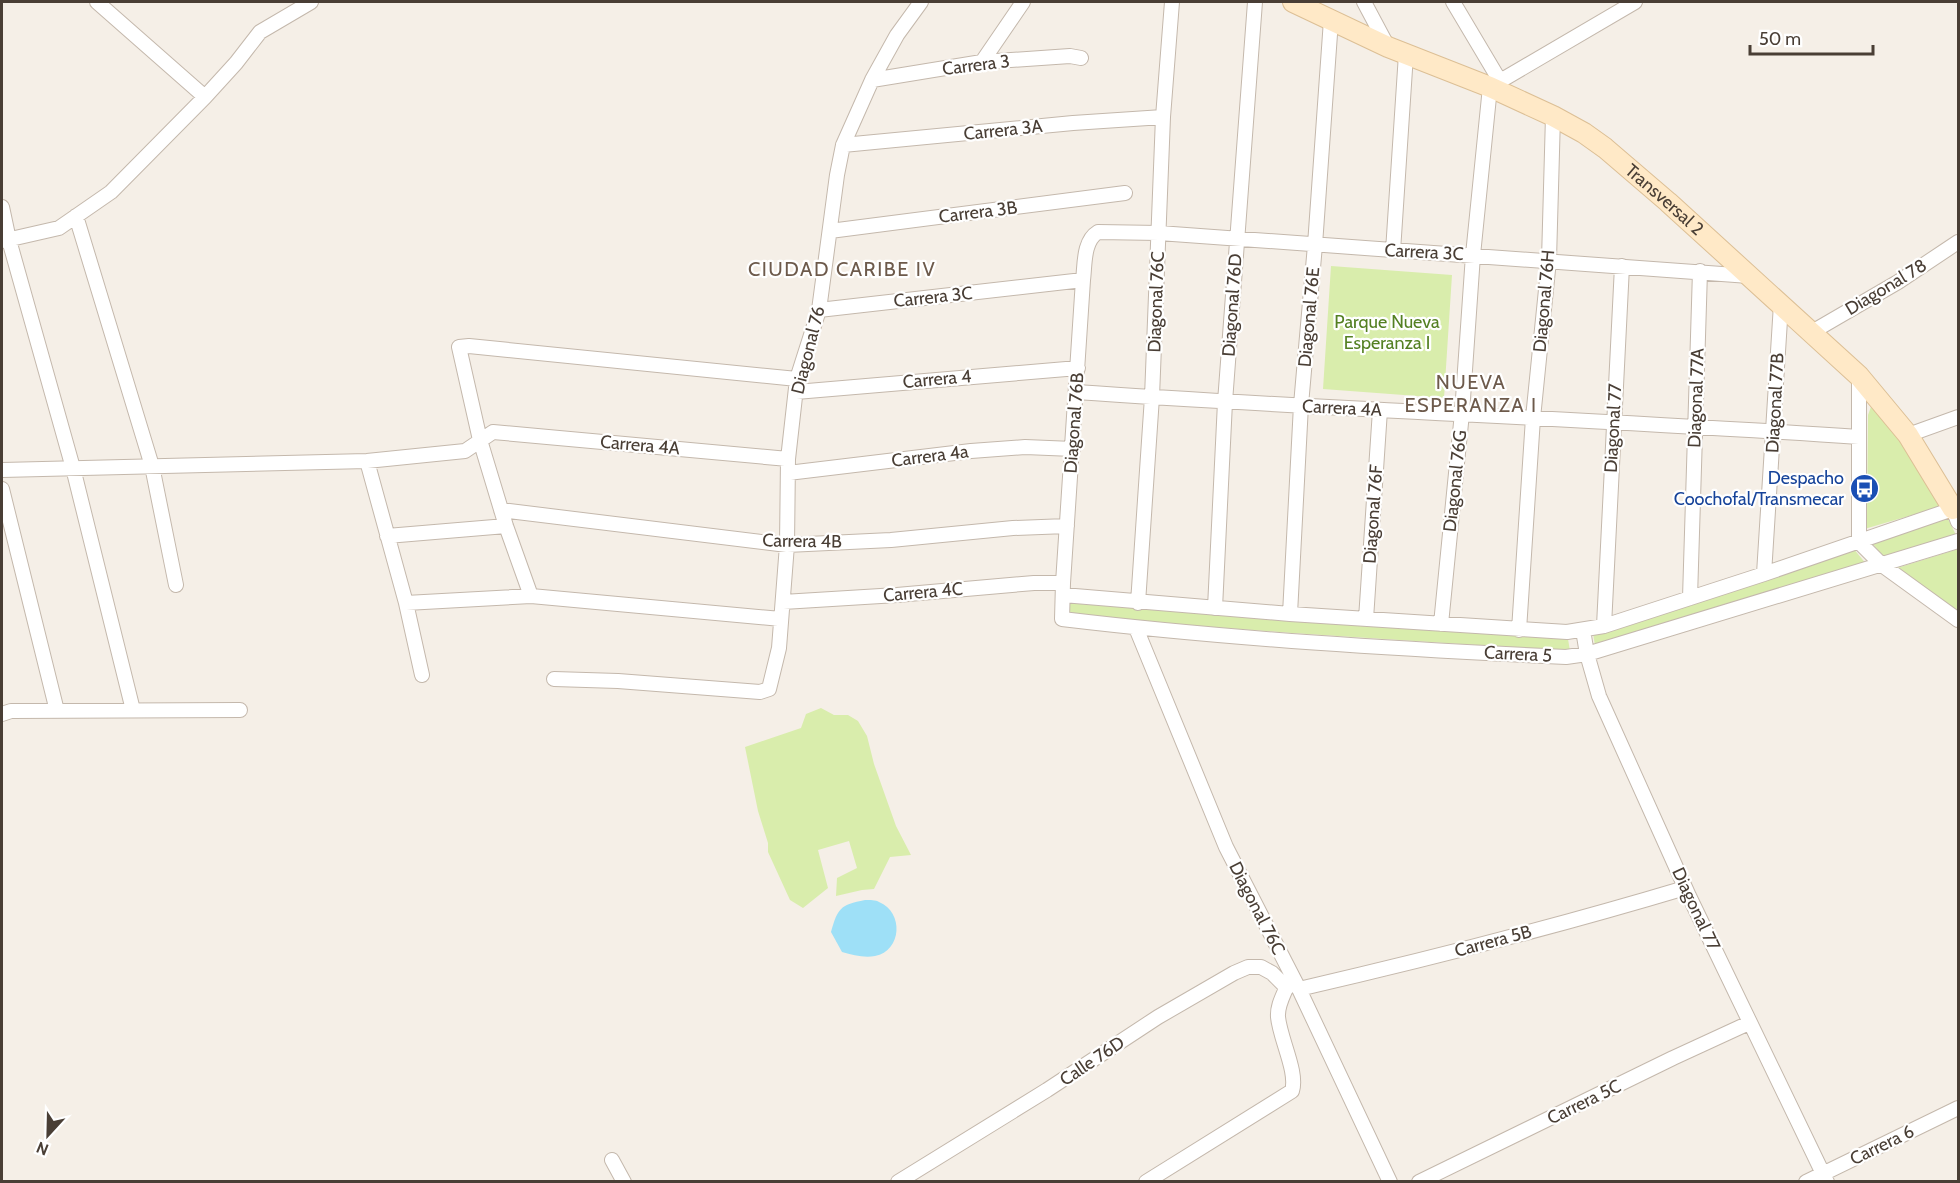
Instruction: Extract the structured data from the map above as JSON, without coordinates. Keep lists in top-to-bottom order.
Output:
{
  "streets": {
    "street": [
      "Carrera 3",
      "Carrera 3A",
      "Transversal 2",
      "Carrera 3B",
      "Carrera 3C",
      "Diagonal 78",
      "Diagonal 76H",
      "Diagonal 76C",
      "Diagonal 76D",
      "Diagonal 76E",
      "Diagonal 76",
      "Carrera 4",
      "Diagonal 77A",
      "Diagonal 77B",
      "Carrera 4A",
      "Diagonal 76B",
      "Diagonal 77",
      "Carrera 4a",
      "Diagonal 76G",
      "Diagonal 76F",
      "Carrera 4B",
      "Carrera 4C",
      "Carrera 5",
      "Carrera 5B",
      "Calle 76D",
      "Carrera 5C",
      "Carrera 6"
    ]
  },
  "crossings": [
    ["Carrera 3", "Diagonal 76"],
    ["Carrera 3A", "Diagonal 76C"],
    ["Carrera 3A", "Diagonal 76"],
    ["Transversal 2", "Carrera 3C"],
    ["Transversal 2", "Diagonal 78"],
    ["Transversal 2", "Diagonal 76H"],
    ["Transversal 2", "Diagonal 76E"],
    ["Transversal 2", "Diagonal 77B"],
    ["Transversal 2", "Diagonal 76G"],
    ["Transversal 2", "Carrera 5"],
    ["Carrera 3B", "Diagonal 76"],
    ["Carrera 3C", "Diagonal 76H"],
    ["Carrera 3C", "Diagonal 76C"],
    ["Carrera 3C", "Diagonal 76D"],
    ["Carrera 3C", "Diagonal 76E"],
    ["Carrera 3C", "Diagonal 76"],
    ["Carrera 3C", "Diagonal 77A"],
    ["Carrera 3C", "Diagonal 76B"],
    ["Carrera 3C", "Diagonal 77"],
    ["Carrera 3C", "Diagonal 76G"],
    ["Diagonal 76H", "Carrera 4A"],
    ["Diagonal 76H", "Carrera 5"],
    ["Diagonal 76C", "Carrera 4A"],
    ["Diagonal 76C", "Carrera 5"],
    ["Diagonal 76C", "Carrera 5B"],
    ["Diagonal 76C", "Calle 76D"],
    ["Diagonal 76D", "Carrera 4A"],
    ["Diagonal 76D", "Carrera 5"],
    ["Diagonal 76E", "Carrera 4A"],
    ["Diagonal 76E", "Carrera 5"],
    ["Diagonal 76", "Carrera 4"],
    ["Diagonal 76", "Carrera 4A"],
    ["Diagonal 76", "Carrera 4a"],
    ["Diagonal 76", "Carrera 4B"],
    ["Diagonal 76", "Carrera 4C"],
    ["Carrera 4", "Carrera 4A"],
    ["Carrera 4", "Diagonal 76B"],
    ["Diagonal 77A", "Carrera 4A"],
    ["Diagonal 77A", "Carrera 5"],
    ["Diagonal 77B", "Carrera 4A"],
    ["Diagonal 77B", "Carrera 5"],
    ["Carrera 4A", "Diagonal 76B"],
    ["Carrera 4A", "Diagonal 77"],
    ["Carrera 4A", "Diagonal 76G"],
    ["Carrera 4A", "Diagonal 76F"],
    ["Diagonal 76B", "Carrera 4a"],
    ["Diagonal 76B", "Carrera 4B"],
    ["Diagonal 76B", "Carrera 4C"],
    ["Diagonal 76B", "Carrera 5"],
    ["Diagonal 77", "Carrera 5"],
    ["Diagonal 77", "Carrera 5B"],
    ["Diagonal 77", "Carrera 5C"],
    ["Diagonal 77", "Carrera 6"],
    ["Diagonal 76G", "Carrera 5"],
    ["Diagonal 76F", "Carrera 5"],
    ["Carrera 4C", "Carrera 5"],
    ["Carrera 5B", "Calle 76D"]
  ],
  "districts": ["CIUDAD CARIBE IV", "NUEVA ESPERANZA I"],
  "parks": ["Parque Nueva Esperanza I"],
  "places": {
    "bus stop": ["Despacho Coochofal/Transmecar"]
  },
  "scale_bar": "50 m",
  "north": "bottom"
}
